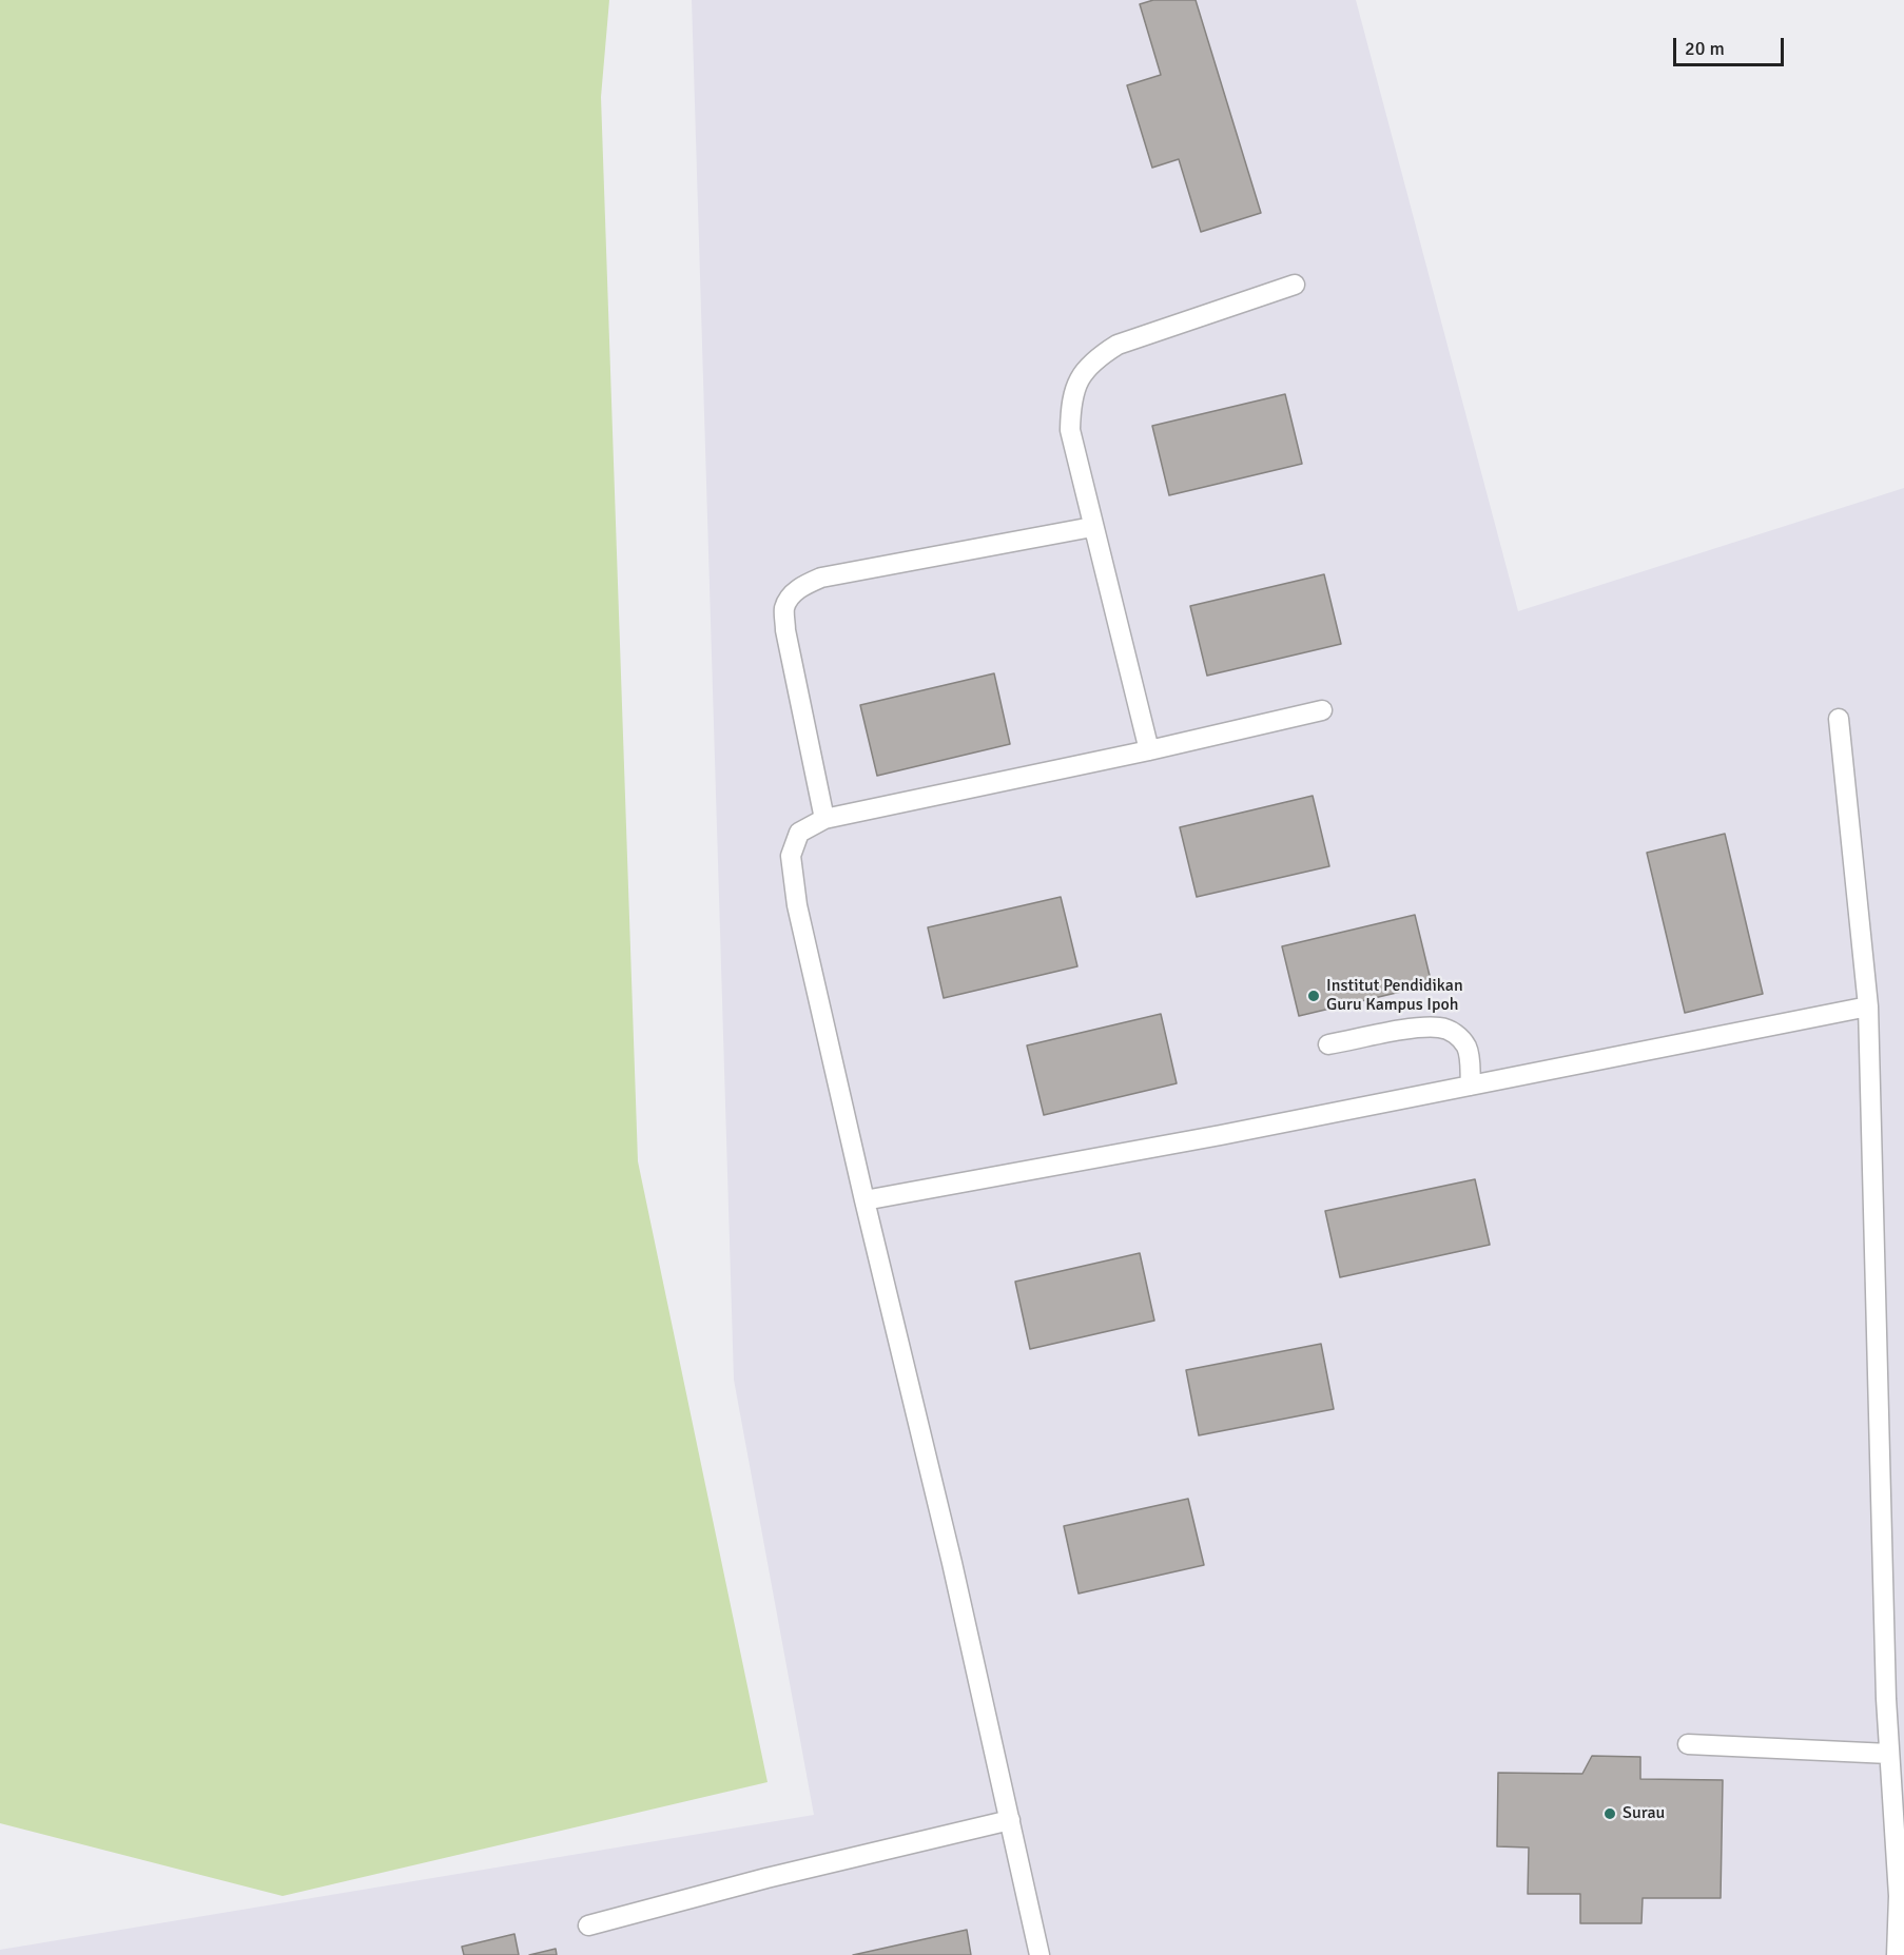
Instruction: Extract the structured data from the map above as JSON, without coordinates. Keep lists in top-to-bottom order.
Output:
{
  "places": ["Institut Pendidikan Guru Kampus Ipoh", "Surau"],
  "scale_bar": "20 m"
}
